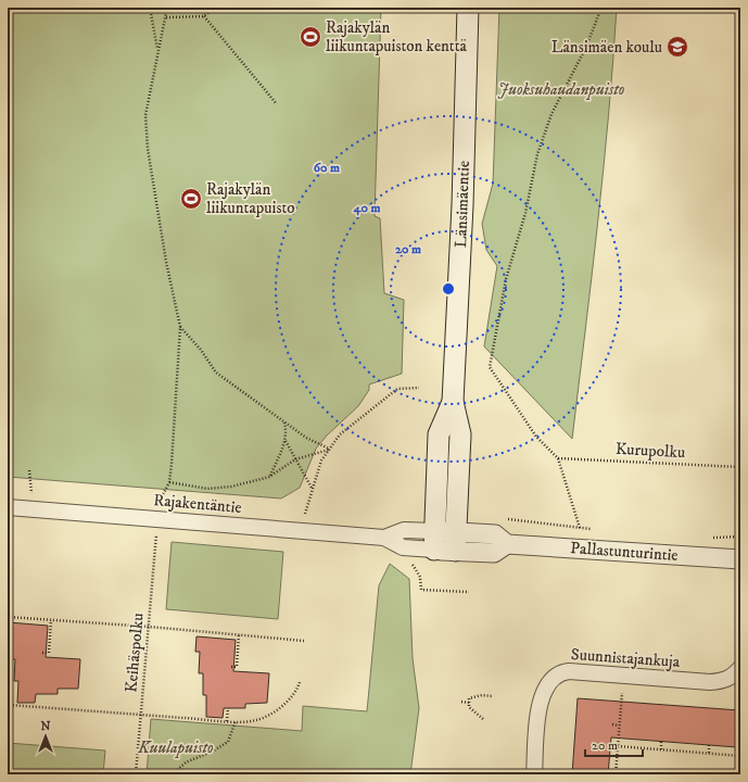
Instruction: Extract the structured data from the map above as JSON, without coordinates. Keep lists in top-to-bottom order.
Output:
{
  "streets": {
    "main road": ["Länsimäentie"],
    "street": ["Rajakentäntie", "Pallastunturintie", "Suunnistajankuja"],
    "path": ["Kurupolku", "Keihäspolku"]
  },
  "crossings": [
    ["Länsimäentie", "Rajakentäntie"],
    ["Länsimäentie", "Pallastunturintie"],
    ["Rajakentäntie", "Pallastunturintie"]
  ],
  "parks": ["Juoksuhaudanpuisto", "Kuulapuisto"],
  "places": {
    "sports": ["Rajakylän liikuntapuiston kenttä", "Rajakylän liikuntapuisto"],
    "school or university": ["Länsimäen koulu"]
  },
  "scale_bar": "20 m",
  "north": "top",
  "rings": ["60 m", "40 m", "20 m"]
}
